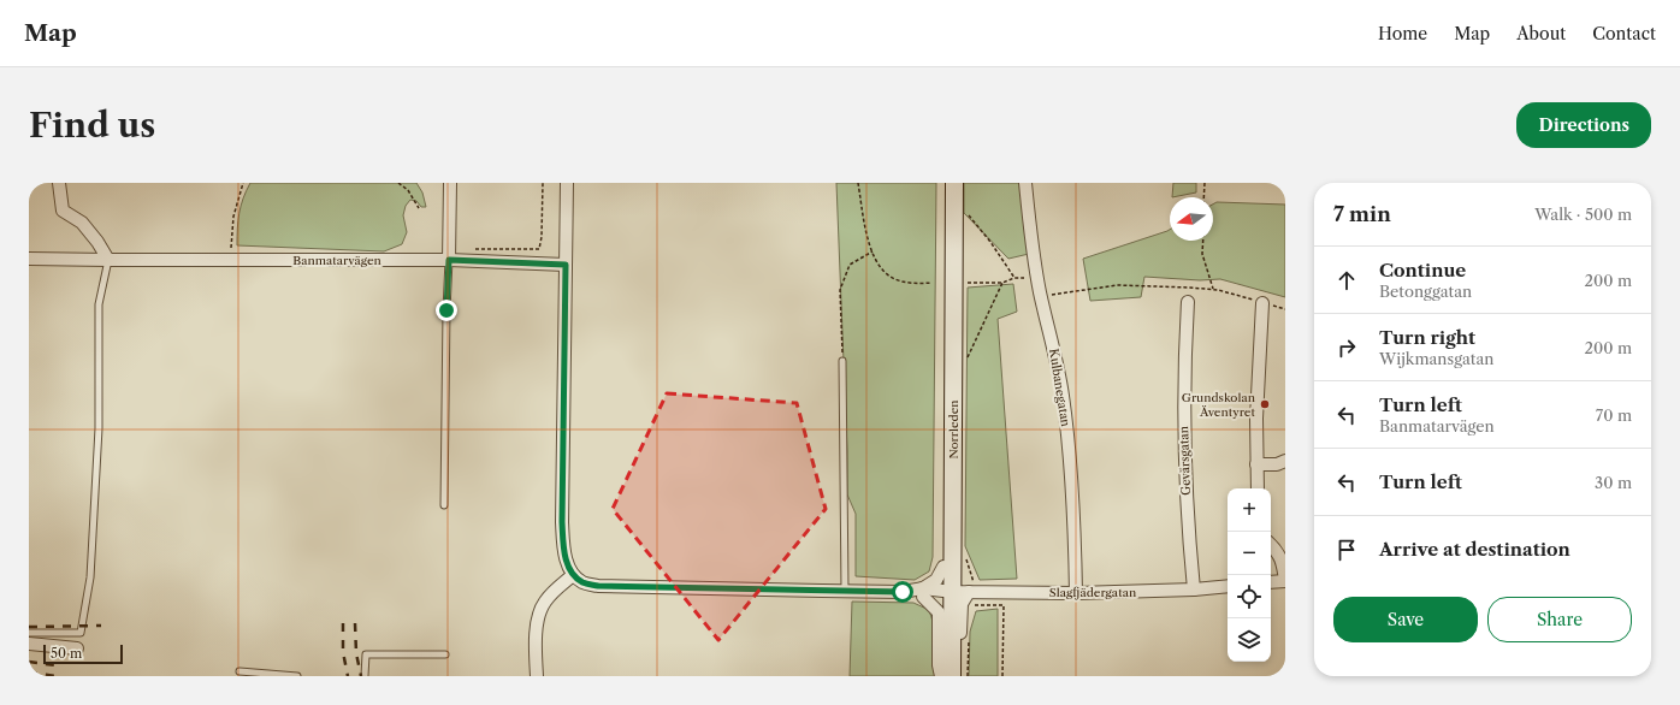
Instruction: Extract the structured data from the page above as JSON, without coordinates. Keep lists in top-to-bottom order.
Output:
{
  "streets": {
    "main road": ["Norrleden"],
    "street": [
      "Banmatarvägen",
      "Kulbanegatan",
      "Gevärsgatan",
      "Slagfjädergatan"
    ]
  },
  "crossings": [
    ["Kulbanegatan", "Slagfjädergatan"],
    ["Norrleden", "Slagfjädergatan"],
    ["Gevärsgatan", "Slagfjädergatan"]
  ],
  "places": ["Grundskolan Äventyret"],
  "scale_bar": "50 m",
  "north": "left",
  "page": {
    "header": "Map",
    "nav": [
      "Home",
      "Map",
      "About",
      "Contact"
    ],
    "buttons": [
      "Directions",
      ["Save", "Share"]
    ],
    "title": "Find us",
    "heading": ["7 min", "Walk · 500 m"],
    "list": [
      ["Continue", "Betonggatan", "200 m"],
      ["Turn right", "Wijkmansgatan", "200 m"],
      ["Turn left", "Banmatarvägen", "70 m"],
      ["Turn left", "30 m"],
      "Arrive at destination"
    ],
    "map_buttons": ["+", "−"],
    "scale": "50 m"
  }
}
